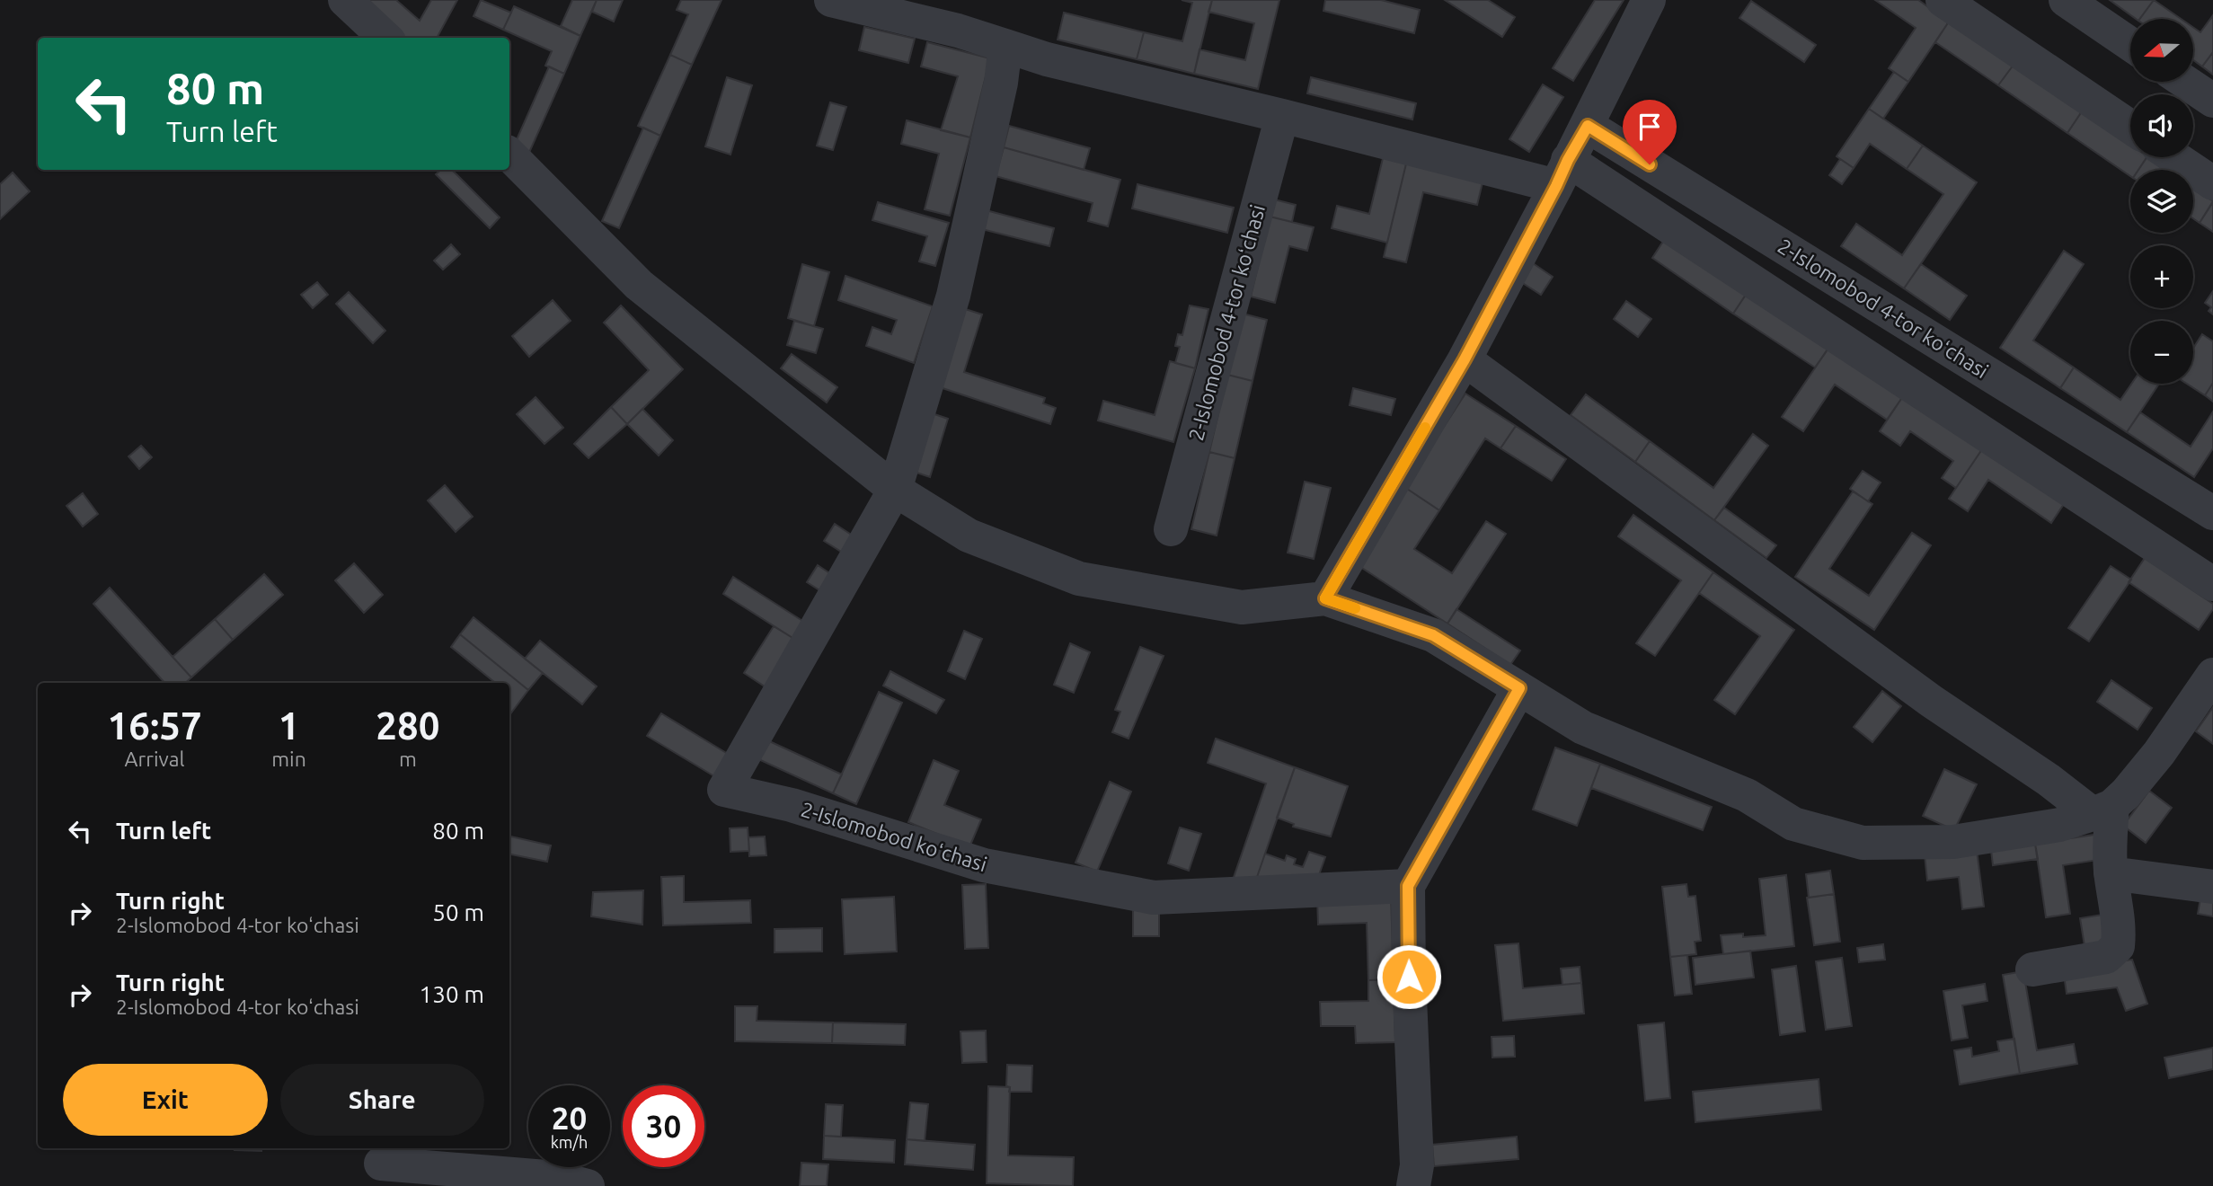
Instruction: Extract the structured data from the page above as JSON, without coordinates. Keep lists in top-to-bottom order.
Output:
{
  "streets": {
    "street": ["2-Islomobod 4-tor koʻchasi", "2-Islomobod koʻchasi"]
  },
  "north": "left",
  "page": {
    "map_buttons": ["+", "−"],
    "turn": ["80 m", "Turn left"],
    "eta": [
      "16:57",
      "Arrival",
      "1",
      "min",
      "280",
      "m"
    ],
    "list": [
      {
        "name": "Turn left",
        "value": "80 m"
      },
      {
        "name": "Turn right",
        "note": "2-Islomobod 4-tor koʻchasi",
        "value": "50 m"
      },
      {
        "name": "Turn right",
        "note": "2-Islomobod 4-tor koʻchasi",
        "value": "130 m"
      }
    ],
    "buttons": ["Exit", "Share"],
    "speed": "20 km/h",
    "limit": "30"
  }
}
